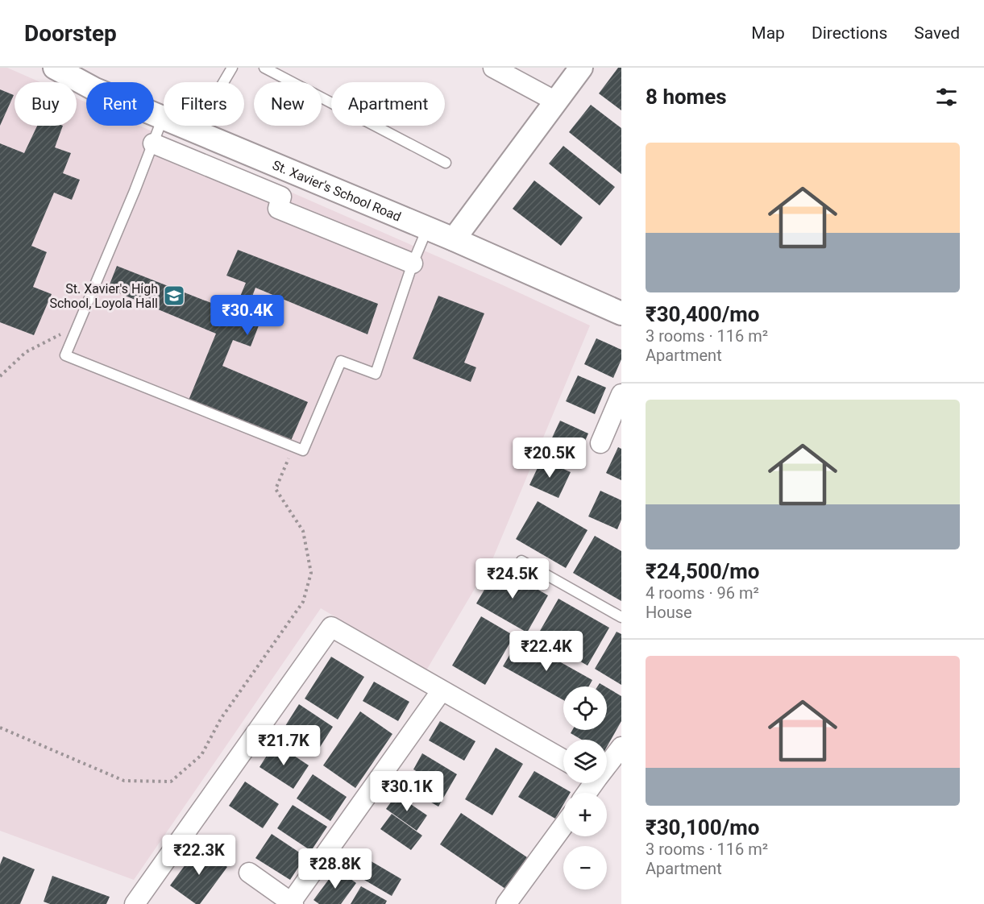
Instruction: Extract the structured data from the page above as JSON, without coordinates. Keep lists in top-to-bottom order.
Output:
{
  "streets": {
    "street": ["St. Xavier's School Road"]
  },
  "places": {
    "school or university": ["St. Xavier's High School, Loyola Hall"]
  },
  "page": {
    "header": "Doorstep",
    "nav": ["Map", "Directions", "Saved"],
    "heading": "8 homes",
    "chip": [
      "Buy",
      "Rent",
      "Filters",
      "New",
      "Apartment"
    ],
    "list": [
      {
        "name": "₹30,400/mo",
        "note": "3 rooms · 116 m² · Apartment"
      },
      {
        "name": "₹24,500/mo",
        "note": "4 rooms · 96 m² · House"
      },
      {
        "name": "₹30,100/mo",
        "note": "3 rooms · 116 m² · Apartment"
      }
    ],
    "price": [
      "₹30.4K",
      "₹20.5K",
      "₹24.5K",
      "₹22.4K",
      "₹21.7K",
      "₹30.1K",
      "₹22.3K",
      "₹28.8K"
    ],
    "map_buttons": ["+", "−"]
  }
}
